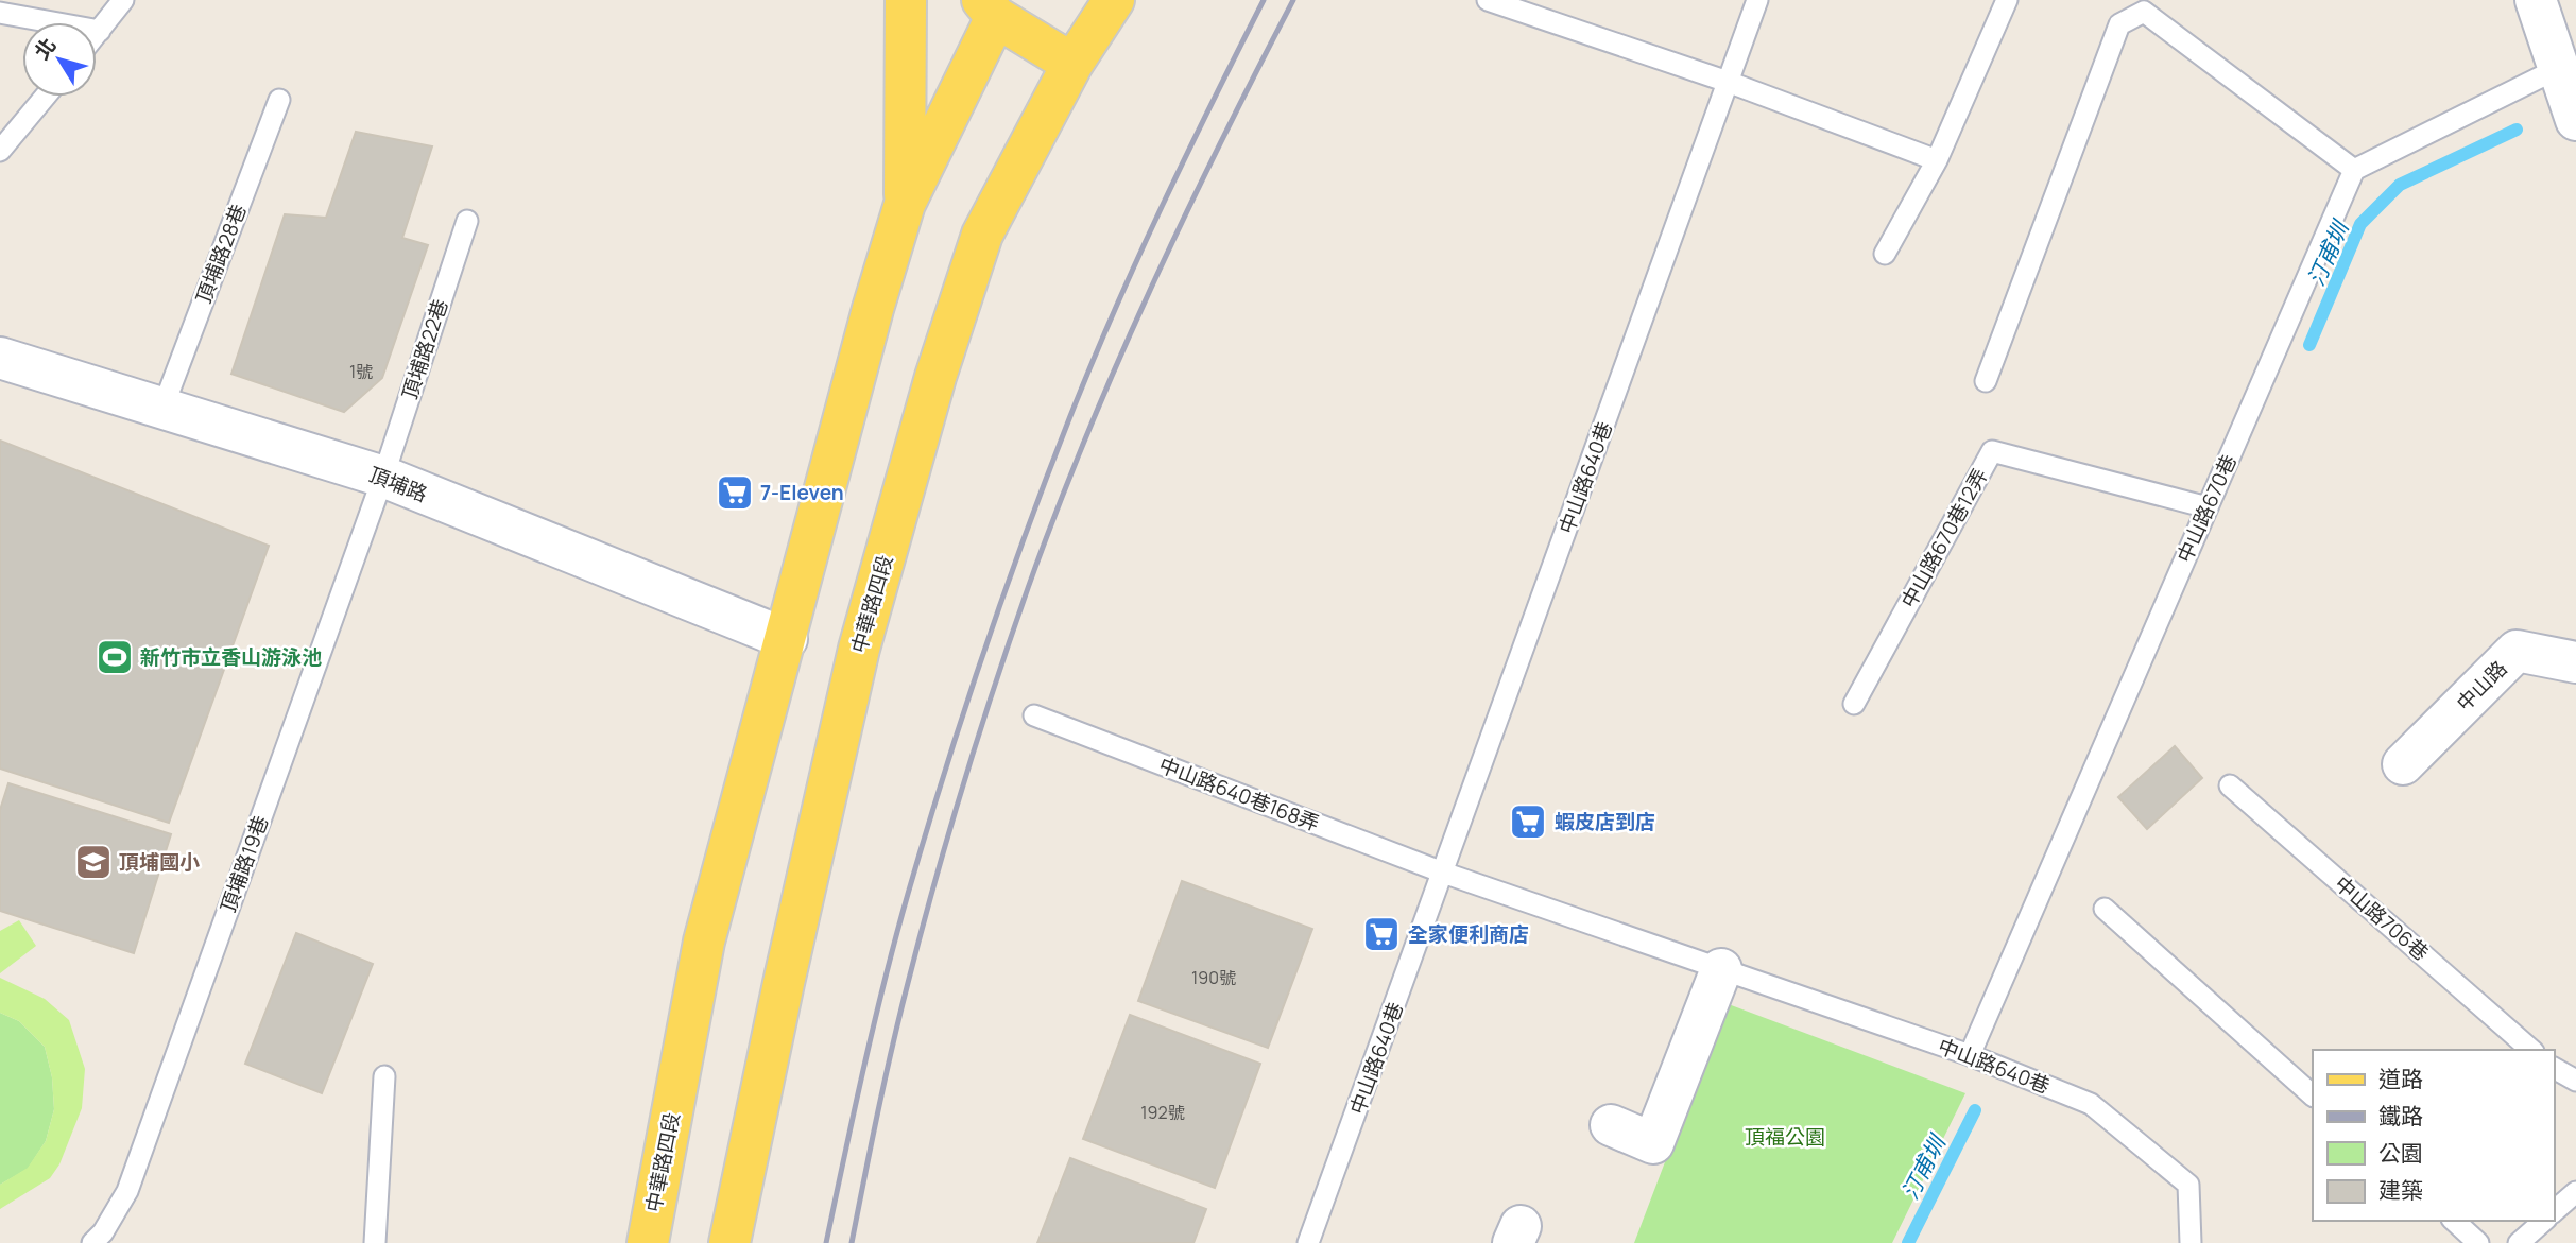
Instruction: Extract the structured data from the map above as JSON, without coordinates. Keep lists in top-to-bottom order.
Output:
{
  "streets": {
    "main road": ["中華路四段"],
    "street": ["頂埔路", "中山路"],
    "lane": [
      "頂埔路28巷",
      "頂埔路22巷",
      "中山路640巷",
      "中山路670巷",
      "中山路670巷12弄",
      "中山路640巷168弄",
      "頂埔路19巷",
      "中山路706巷"
    ]
  },
  "crossings": [
    ["頂埔路28巷", "頂埔路"],
    ["頂埔路22巷", "頂埔路"],
    ["頂埔路22巷", "頂埔路19巷"],
    ["中山路640巷", "中山路670巷"],
    ["中山路640巷", "中山路640巷168弄"],
    ["頂埔路", "中華路四段"],
    ["頂埔路", "頂埔路19巷"],
    ["中山路670巷", "中山路670巷12弄"]
  ],
  "water": ["汀甫圳"],
  "parks": ["頂福公園"],
  "places": {
    "supermarket": ["7-Eleven", "蝦皮店到店", "全家便利商店"],
    "sports": ["新竹市立香山游泳池"],
    "school or university": ["頂埔國小"]
  },
  "house_numbers": ["1號", "190號", "192號"],
  "legend": [
    "道路",
    "鐵路",
    "公園",
    "建築"
  ],
  "north": "top left"
}
